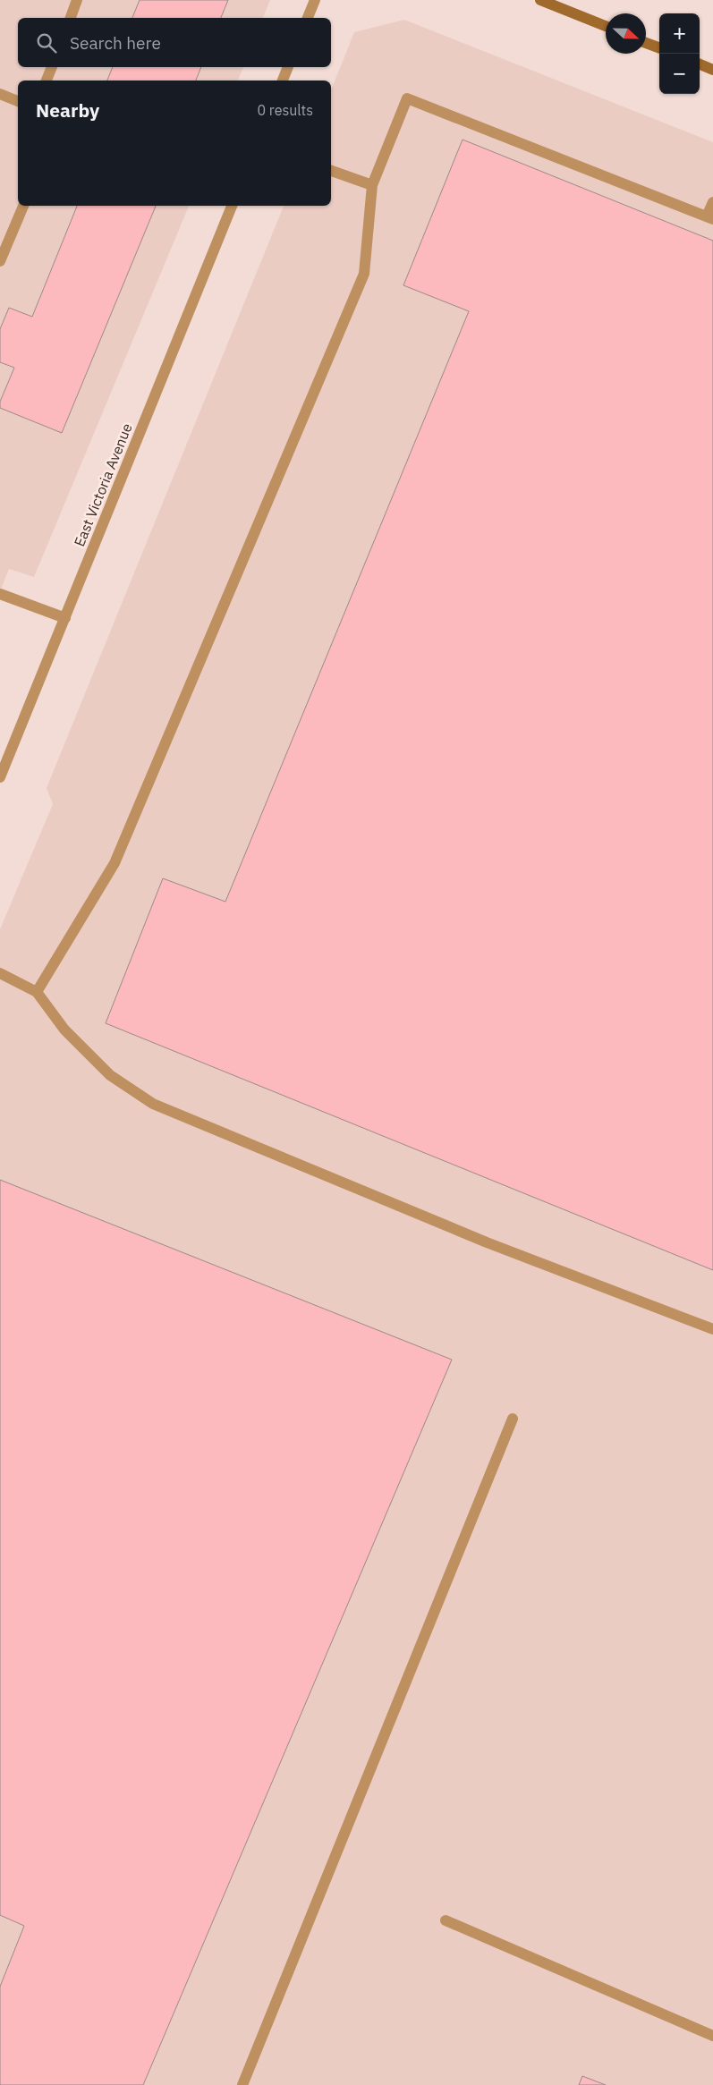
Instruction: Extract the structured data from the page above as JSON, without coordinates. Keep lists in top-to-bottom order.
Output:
{
  "streets": {
    "street": ["East Victoria Avenue"]
  },
  "north": "right",
  "page": {
    "map_buttons": ["+", "−"],
    "search": "Search here",
    "heading": ["Nearby", "0 results"]
  }
}
